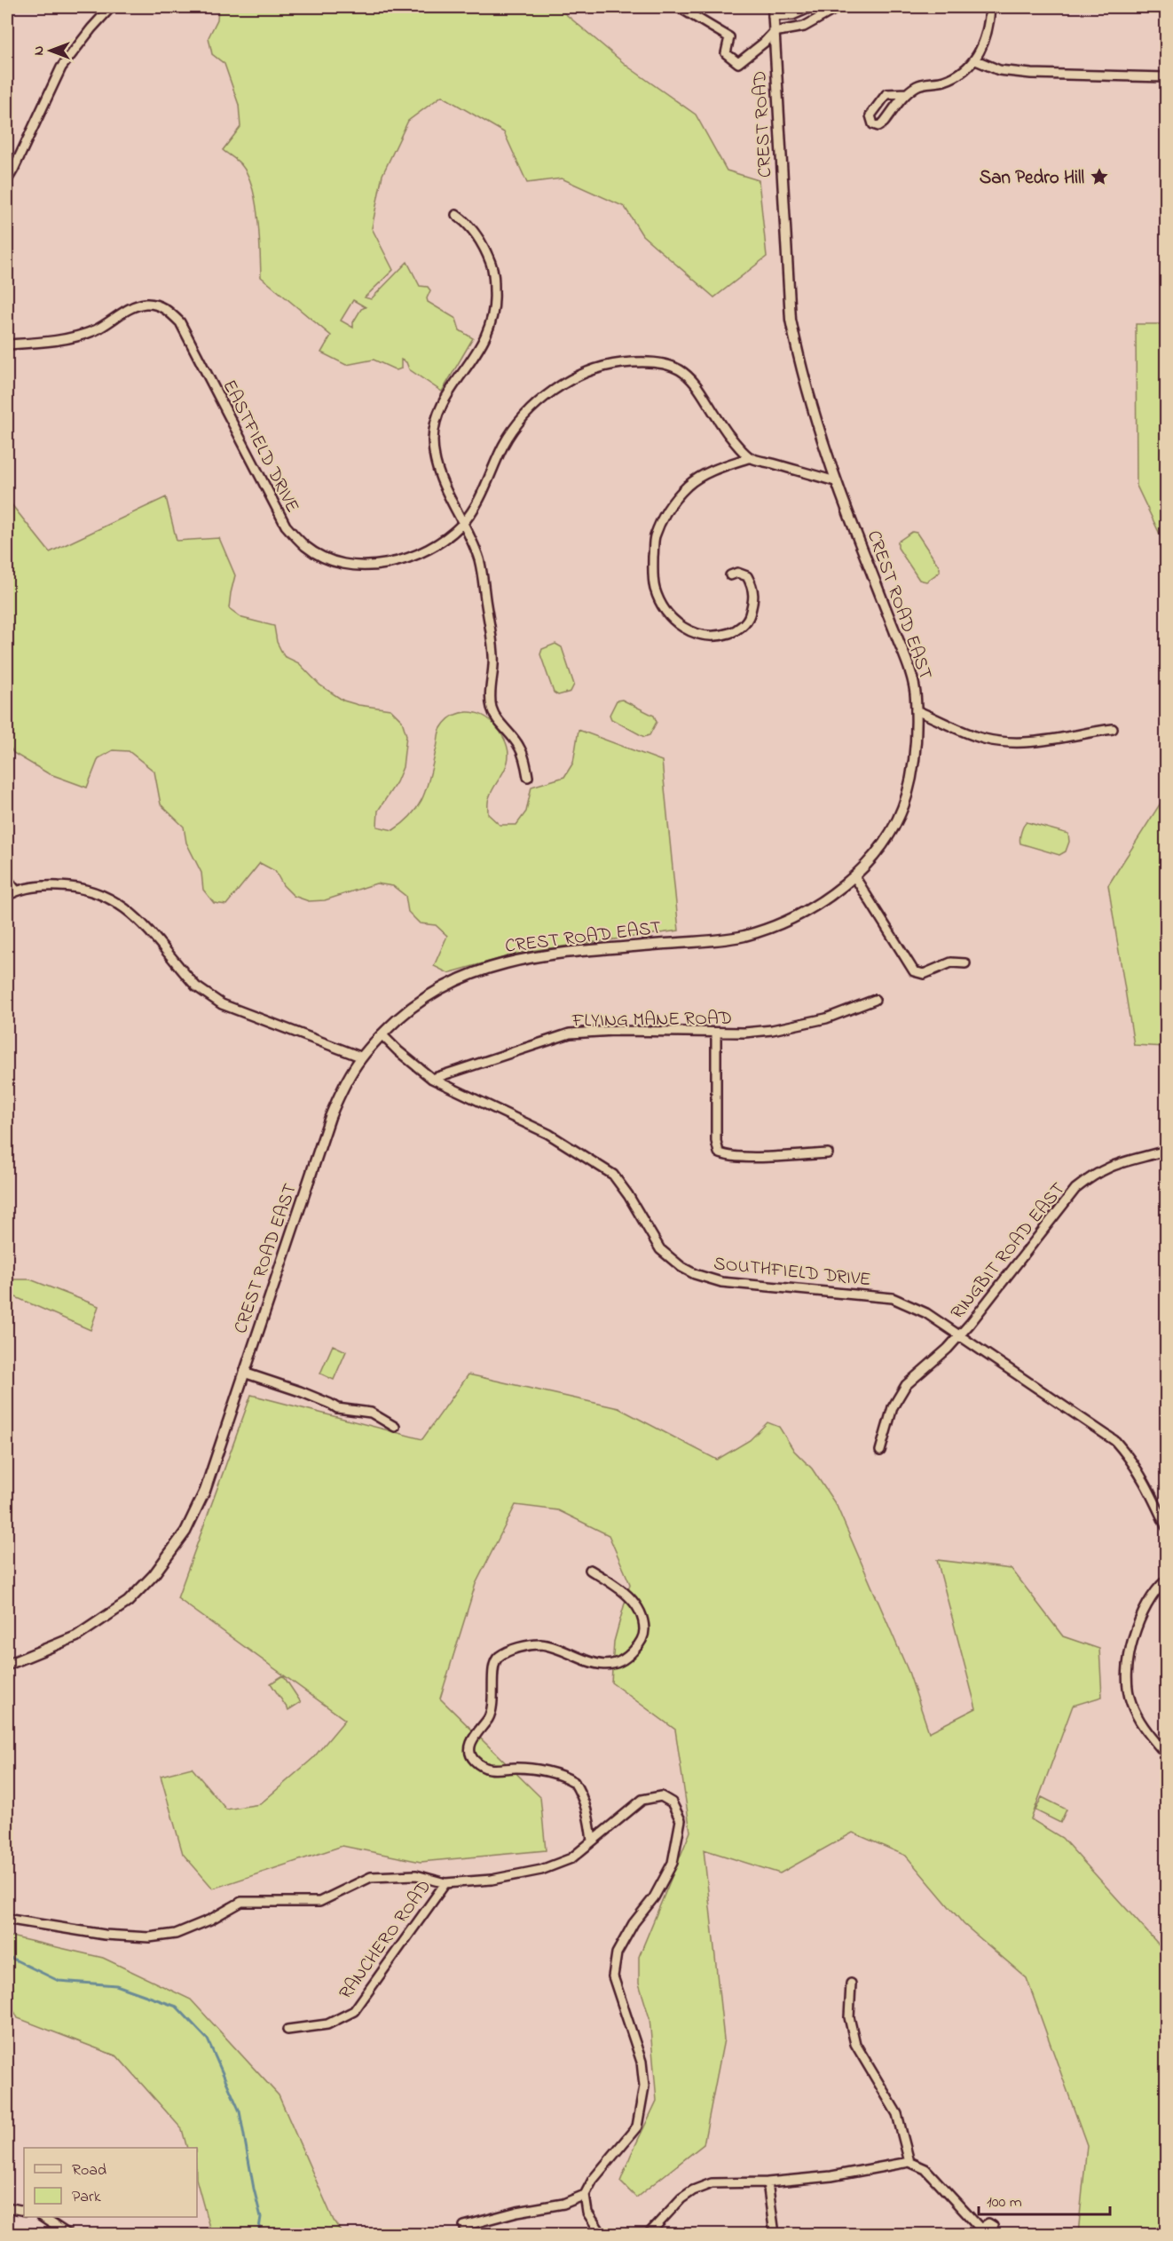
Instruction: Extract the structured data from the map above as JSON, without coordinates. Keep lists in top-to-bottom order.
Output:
{
  "streets": {
    "street": [
      "CREST ROAD",
      "EASTFIELD DRIVE",
      "CREST ROAD EAST",
      "FLYING MANE ROAD",
      "RINGBIT ROAD EAST",
      "SOUTHFIELD DRIVE",
      "RANCHERO ROAD"
    ]
  },
  "crossings": [
    ["CREST ROAD", "CREST ROAD EAST"],
    ["EASTFIELD DRIVE", "CREST ROAD EAST"],
    ["CREST ROAD EAST", "SOUTHFIELD DRIVE"],
    ["FLYING MANE ROAD", "SOUTHFIELD DRIVE"],
    ["RINGBIT ROAD EAST", "SOUTHFIELD DRIVE"]
  ],
  "places": {
    "place": ["San Pedro Hill"]
  },
  "legend": ["Road", "Park"],
  "scale_bar": "100 m",
  "north": "left"
}
